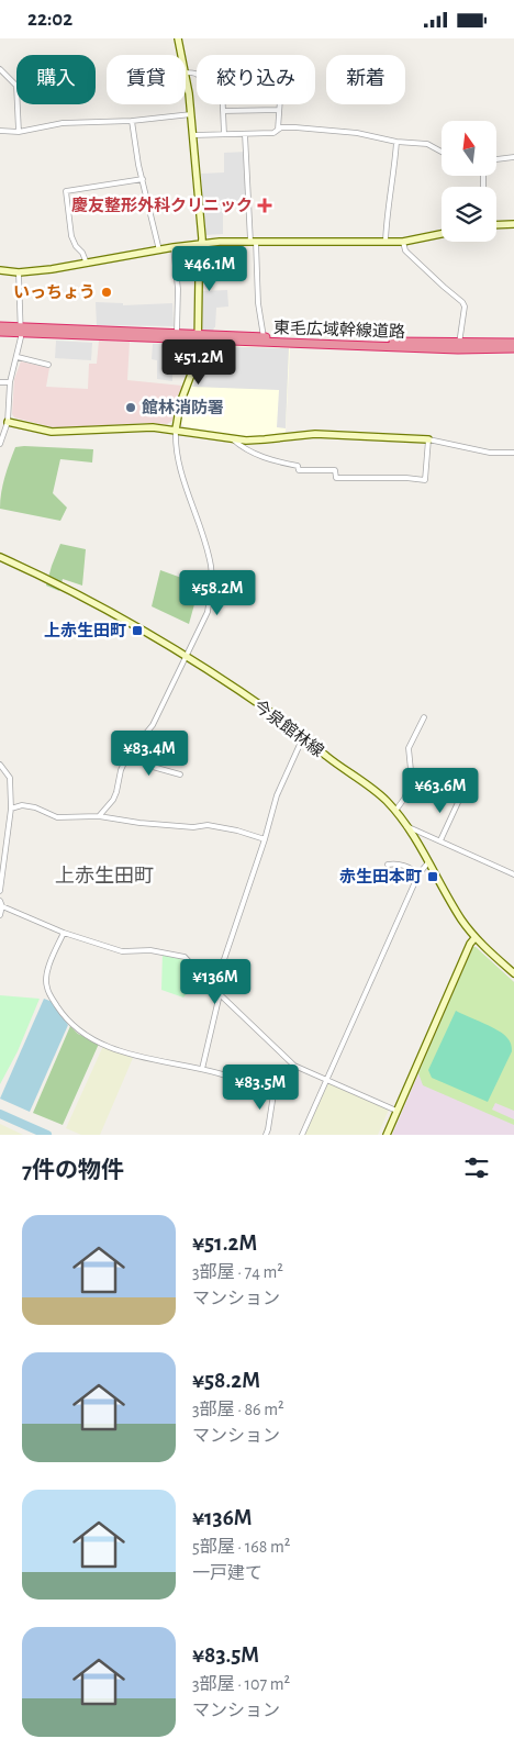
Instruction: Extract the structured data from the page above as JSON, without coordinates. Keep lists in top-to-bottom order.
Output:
{
  "streets": {
    "highway": ["東毛広域幹線道路"],
    "street": ["今泉館林線"]
  },
  "districts": ["上赤生田町"],
  "places": {
    "health": ["慶友整形外科クリニック"],
    "other": ["いっちょう", "館林消防署"],
    "transit": ["上赤生田町", "赤生田本町"]
  },
  "north": "top",
  "page": {
    "status": "22:02",
    "chip": [
      "購入",
      "賃貸",
      "絞り込み",
      "新着"
    ],
    "price": [
      "¥46.1M",
      "¥51.2M",
      "¥58.2M",
      "¥83.4M",
      "¥63.6M",
      "¥136M",
      "¥83.5M"
    ],
    "heading": "7件の物件",
    "list": [
      {
        "name": "¥51.2M",
        "note": "3部屋 · 74 m² · マンション"
      },
      {
        "name": "¥58.2M",
        "note": "3部屋 · 86 m² · マンション"
      },
      {
        "name": "¥136M",
        "note": "5部屋 · 168 m² · 一戸建て"
      },
      {
        "name": "¥83.5M",
        "note": "3部屋 · 107 m² · マンション"
      }
    ]
  }
}
